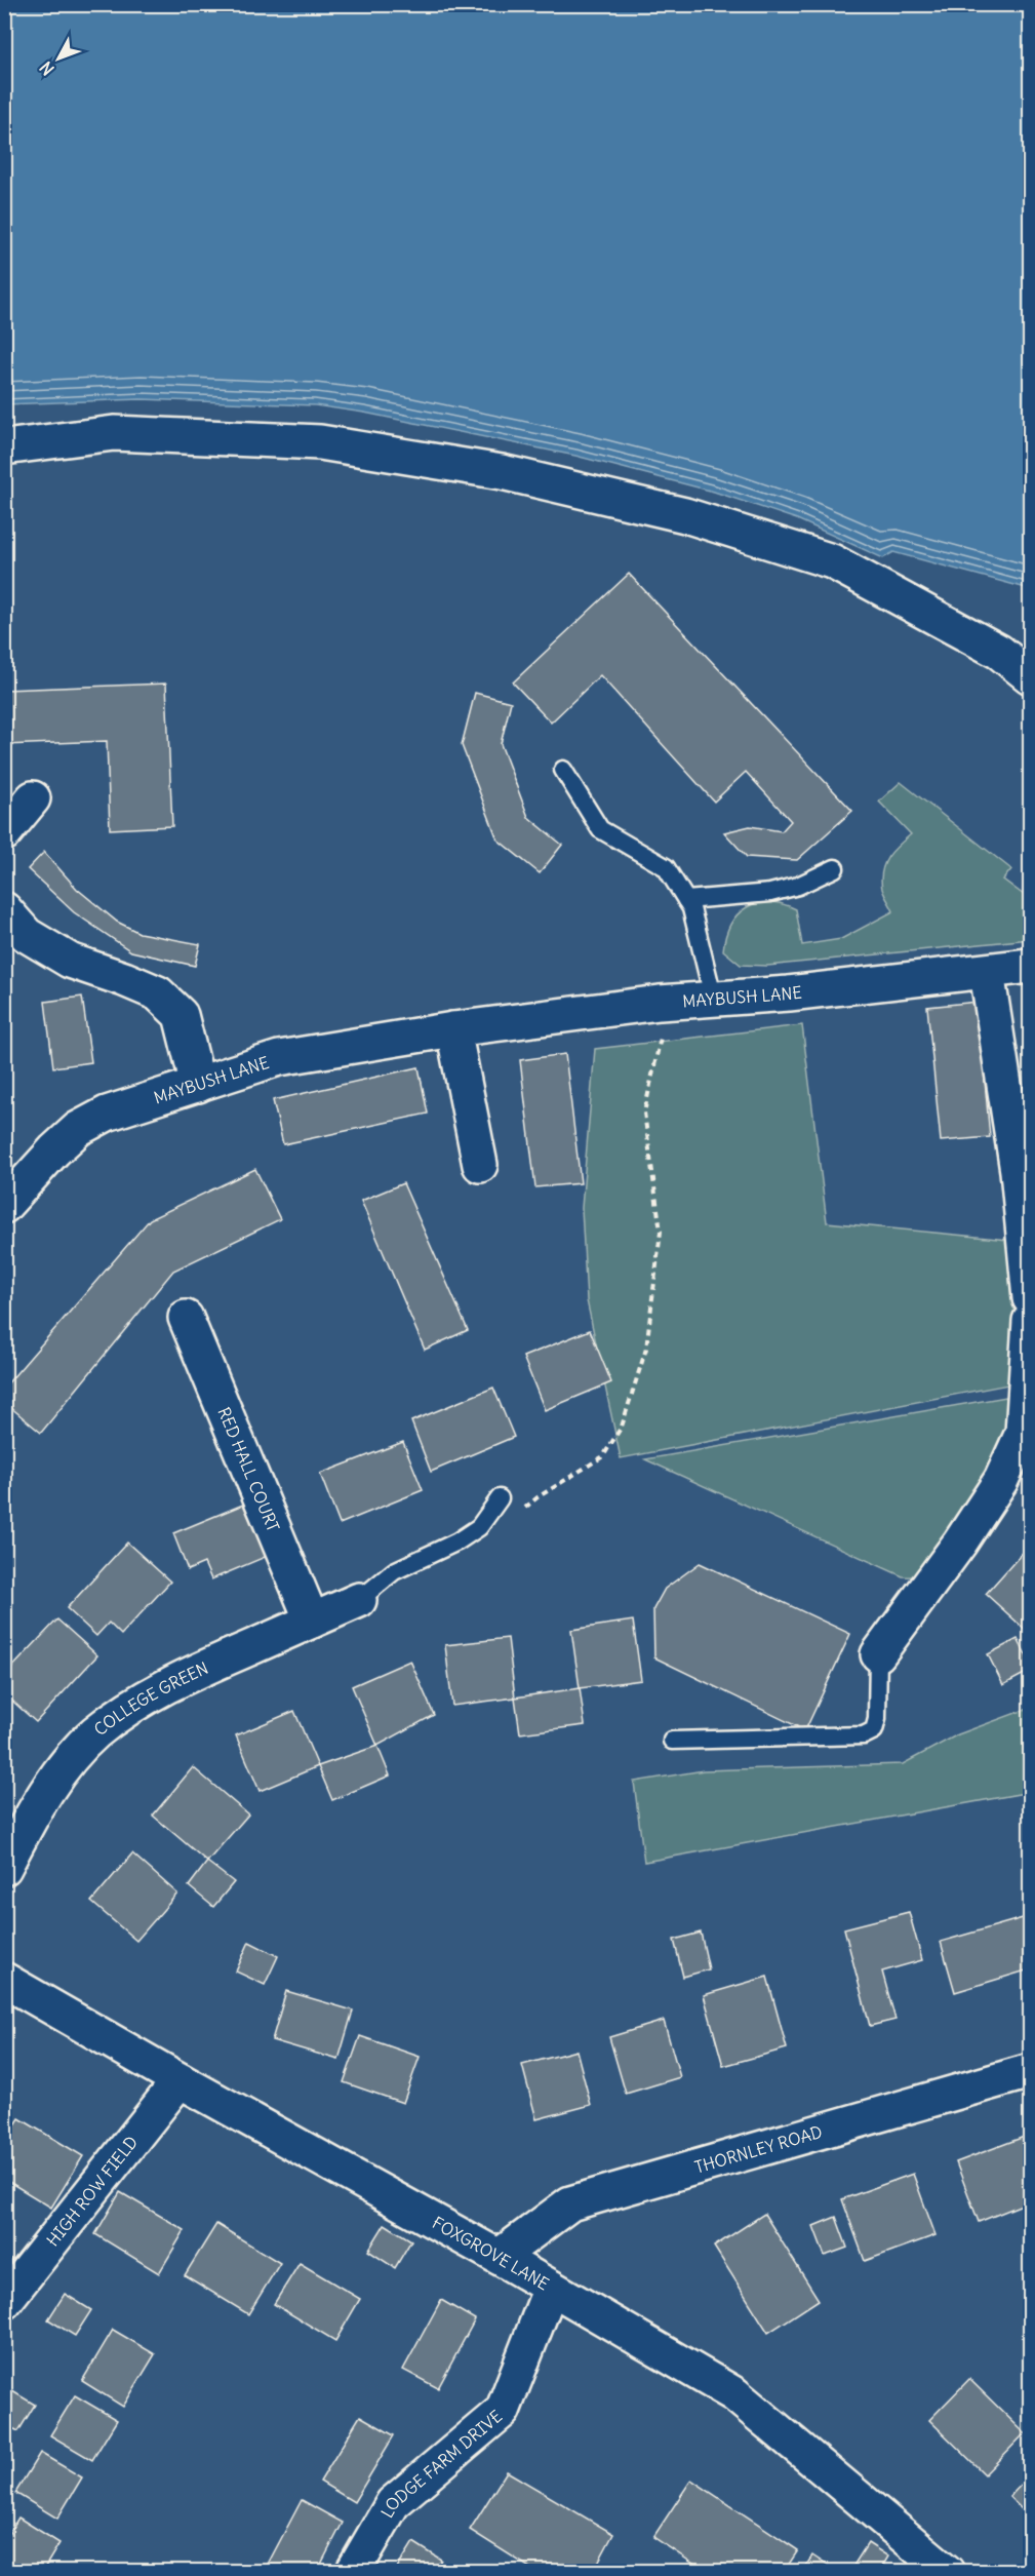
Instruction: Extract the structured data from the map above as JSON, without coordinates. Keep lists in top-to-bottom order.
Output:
{
  "streets": {
    "street": [
      "MAYBUSH LANE",
      "RED HALL COURT",
      "COLLEGE GREEN",
      "THORNLEY ROAD",
      "HIGH ROW FIELD",
      "FOXGROVE LANE",
      "LODGE FARM DRIVE"
    ]
  },
  "crossings": [
    ["RED HALL COURT", "COLLEGE GREEN"],
    ["THORNLEY ROAD", "FOXGROVE LANE"],
    ["HIGH ROW FIELD", "FOXGROVE LANE"],
    ["FOXGROVE LANE", "LODGE FARM DRIVE"]
  ],
  "north": "bottom left"
}
